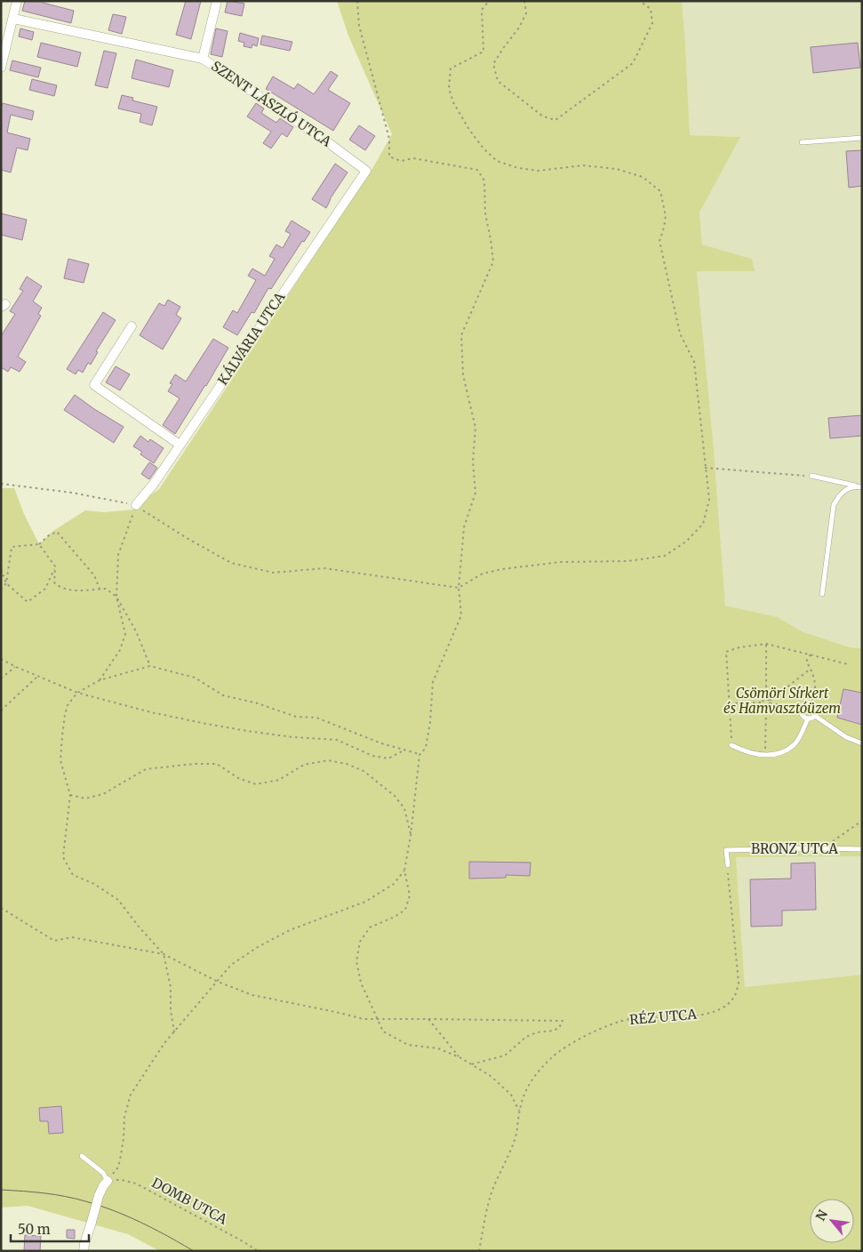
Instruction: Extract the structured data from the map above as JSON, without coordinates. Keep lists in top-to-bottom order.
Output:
{
  "streets": {
    "street": ["SZENT LÁSZLÓ UTCA", "KÁLVÁRIA UTCA"],
    "lane": ["BRONZ UTCA"],
    "path": ["RÉZ UTCA", "DOMB UTCA"]
  },
  "crossings": [
    ["SZENT LÁSZLÓ UTCA", "KÁLVÁRIA UTCA"],
    ["BRONZ UTCA", "RÉZ UTCA"]
  ],
  "parks": ["Csömöri Sírkert és Hamvasztóüzem"],
  "scale_bar": "50 m",
  "north": "top left"
}
